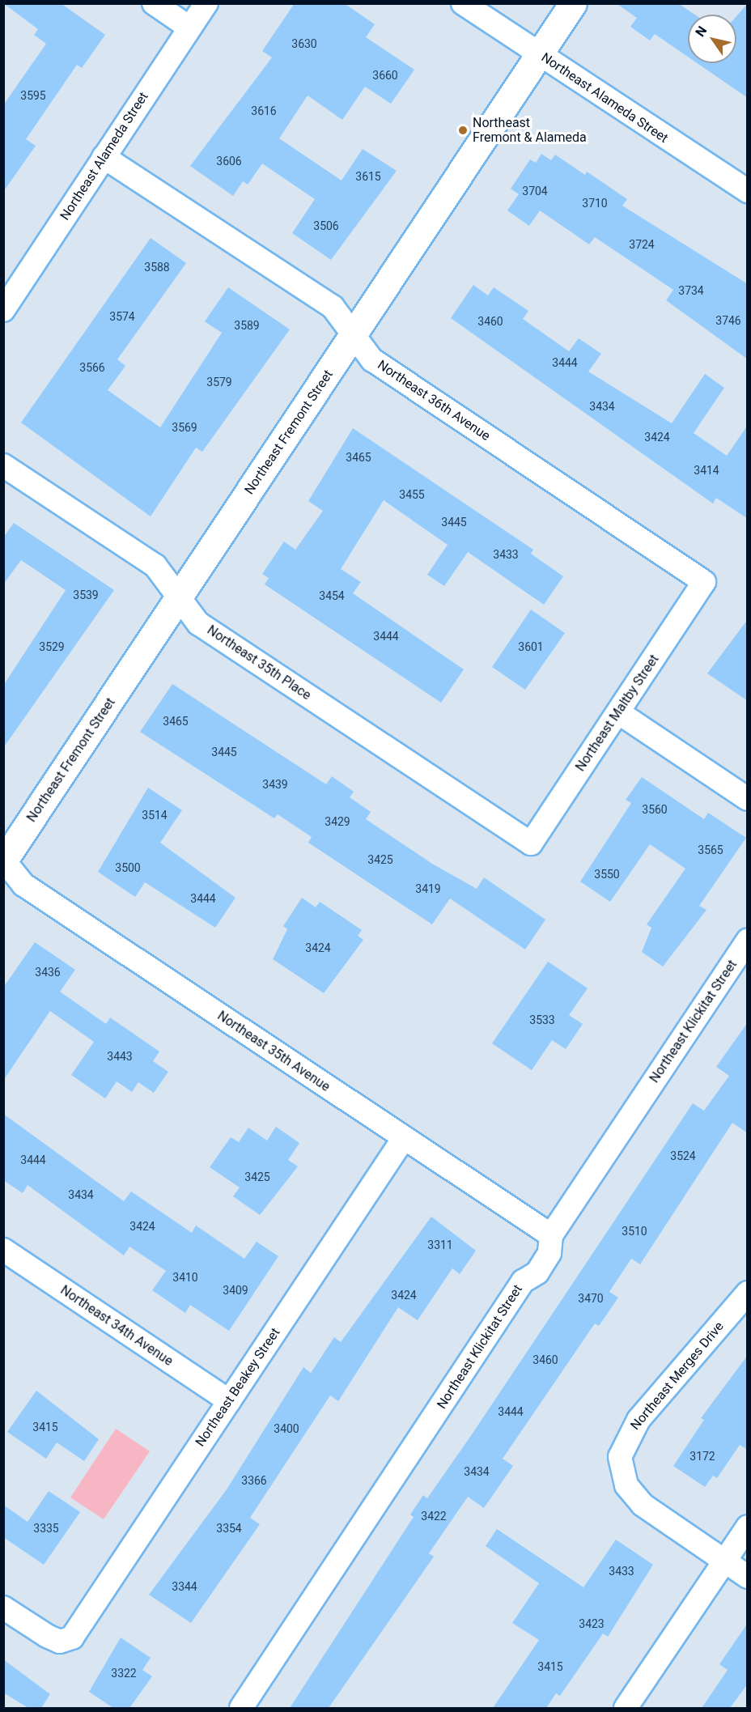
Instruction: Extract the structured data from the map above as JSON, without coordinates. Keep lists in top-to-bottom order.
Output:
{
  "streets": {
    "main road": ["Northeast Fremont Street"],
    "street": [
      "Northeast Alameda Street",
      "Northeast 36th Avenue",
      "Northeast 35th Place",
      "Northeast Maltby Street",
      "Northeast Klickitat Street",
      "Northeast 35th Avenue",
      "Northeast 34th Avenue",
      "Northeast Merges Drive",
      "Northeast Beakey Street"
    ]
  },
  "crossings": [
    ["Northeast Alameda Street", "Northeast 36th Avenue"],
    ["Northeast Alameda Street", "Northeast Fremont Street"],
    ["Northeast 36th Avenue", "Northeast Fremont Street"],
    ["Northeast 36th Avenue", "Northeast Maltby Street"],
    ["Northeast Fremont Street", "Northeast 35th Place"],
    ["Northeast Fremont Street", "Northeast 35th Avenue"],
    ["Northeast 35th Place", "Northeast Maltby Street"],
    ["Northeast Klickitat Street", "Northeast 35th Avenue"],
    ["Northeast 35th Avenue", "Northeast Beakey Street"],
    ["Northeast 34th Avenue", "Northeast Beakey Street"]
  ],
  "places": ["Northeast Fremont & Alameda"],
  "house_numbers": [
    "3630",
    "3660",
    "3595",
    "3616",
    "3606",
    "3615",
    "3704",
    "3710",
    "3506",
    "3724",
    "3588",
    "3734",
    "3574",
    "3746",
    "3460",
    "3589",
    "3444",
    "3566",
    "3579",
    "3434",
    "3569",
    "3424",
    "3465",
    "3414",
    "3455",
    "3445",
    "3433",
    "3539",
    "3454",
    "3444",
    "3529",
    "3601",
    "3465",
    "3445",
    "3439",
    "3560",
    "3514",
    "3429",
    "3565",
    "3425",
    "3500",
    "3550",
    "3419",
    "3444",
    "3424",
    "3436",
    "3533",
    "3443",
    "3524",
    "3444",
    "3425",
    "3434",
    "3424",
    "3510",
    "3311",
    "3410",
    "3409",
    "3424",
    "3470",
    "3460",
    "3444",
    "3415",
    "3400",
    "3172",
    "3434",
    "3366",
    "3422",
    "3335",
    "3354",
    "3433",
    "3344",
    "3423",
    "3415",
    "3322"
  ],
  "north": "top left"
}
